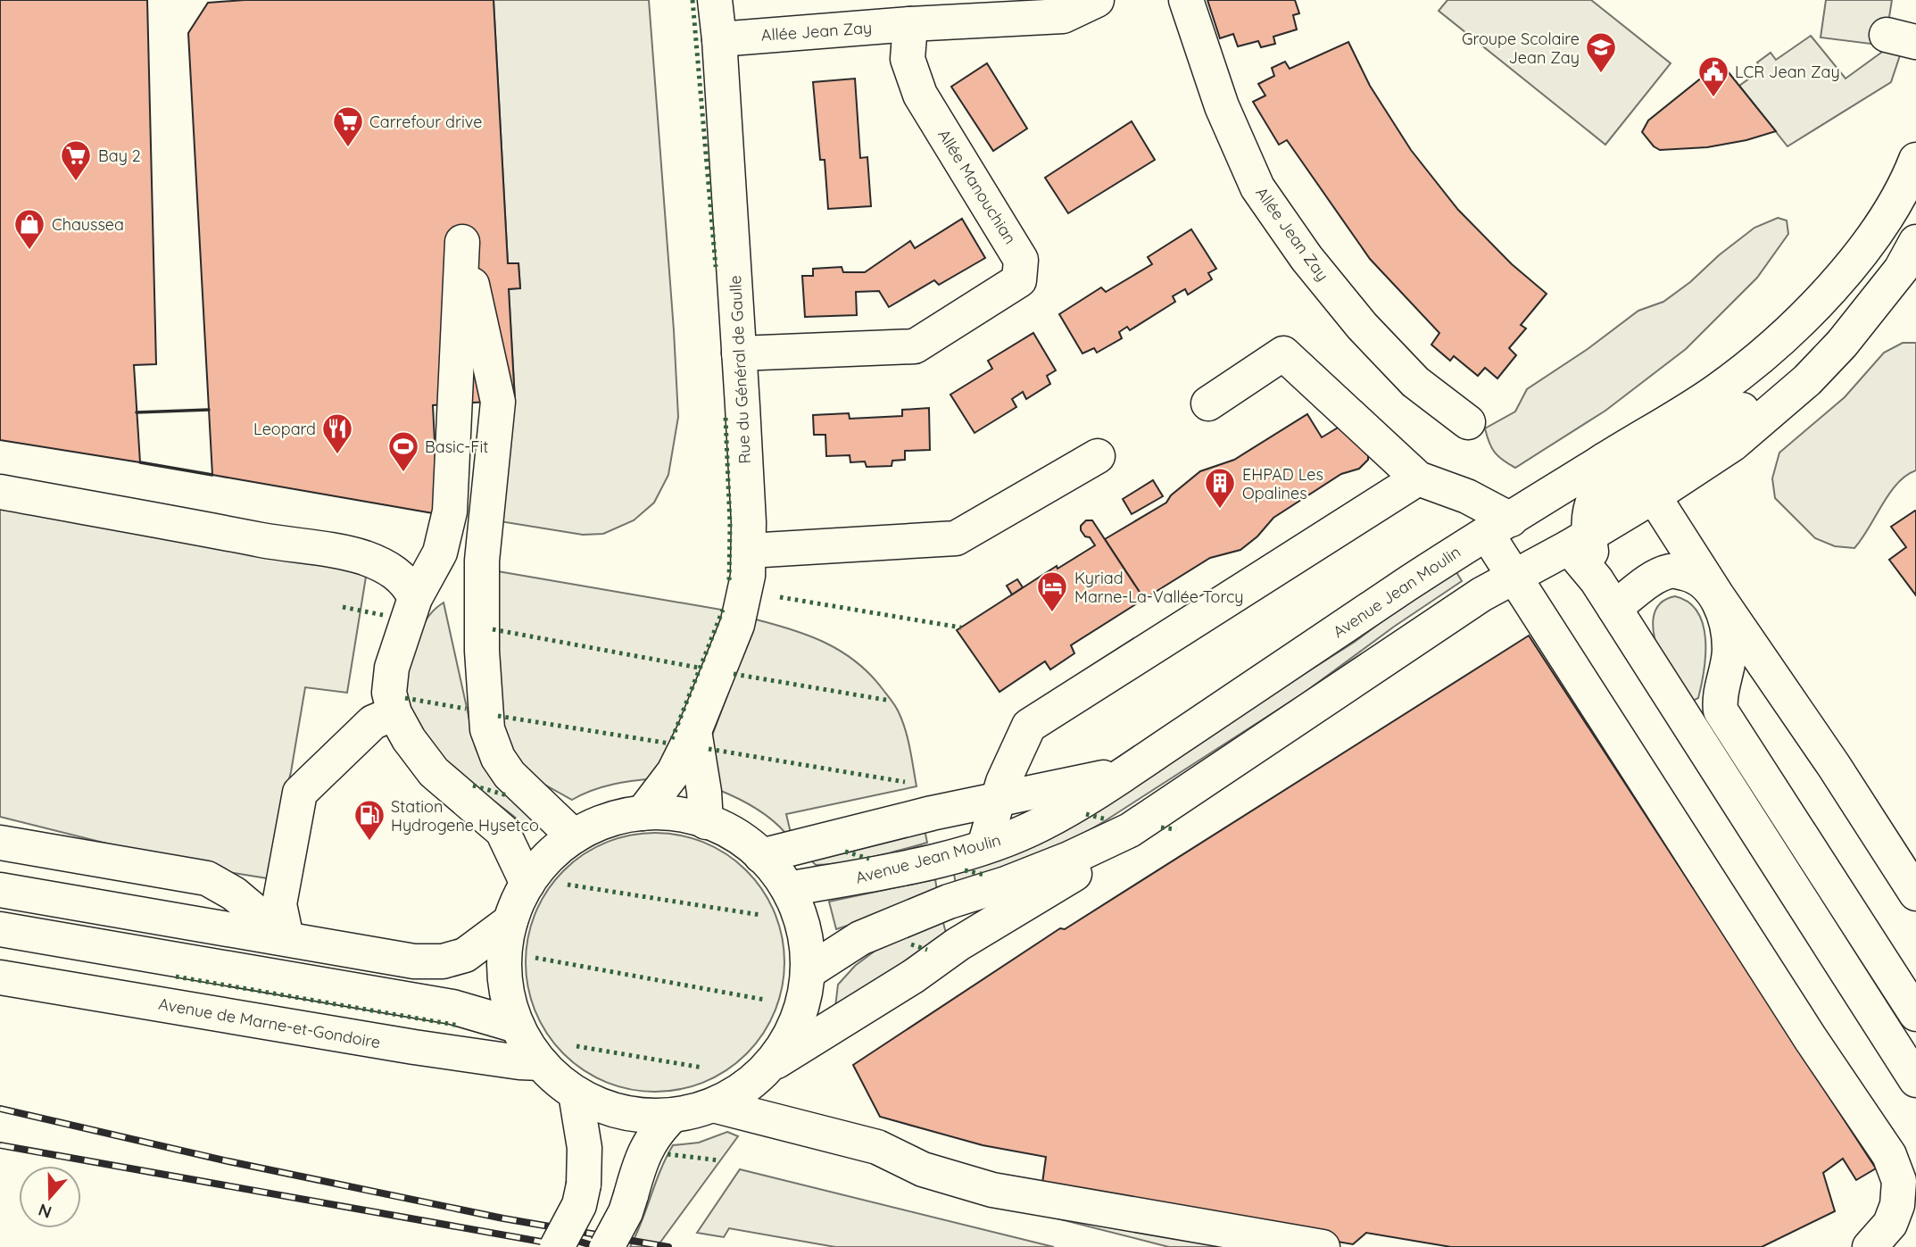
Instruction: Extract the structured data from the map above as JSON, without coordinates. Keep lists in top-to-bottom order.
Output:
{
  "streets": {
    "street": [
      "Allée Jean Zay",
      "Allée Manouchian",
      "Rue du Général de Gaulle",
      "Avenue Jean Moulin",
      "Avenue de Marne-et-Gondoire"
    ]
  },
  "crossings": [
    ["Allée Jean Zay", "Allée Manouchian"],
    ["Allée Jean Zay", "Rue du Général de Gaulle"],
    ["Allée Manouchian", "Rue du Général de Gaulle"]
  ],
  "places": {
    "school or university": ["Groupe Scolaire Jean Zay"],
    "public building": ["LCR Jean Zay"],
    "supermarket": ["Carrefour drive", "Bay 2"],
    "shop": ["Chaussea"],
    "restaurant": ["Leopard"],
    "sports": ["Basic-Fit"],
    "building": ["EHPAD Les Opalines"],
    "hotel": ["Kyriad Marne-La-Vallée Torcy"],
    "fuel station": ["Station Hydrogene Hysetco"]
  },
  "north": "bottom"
}
